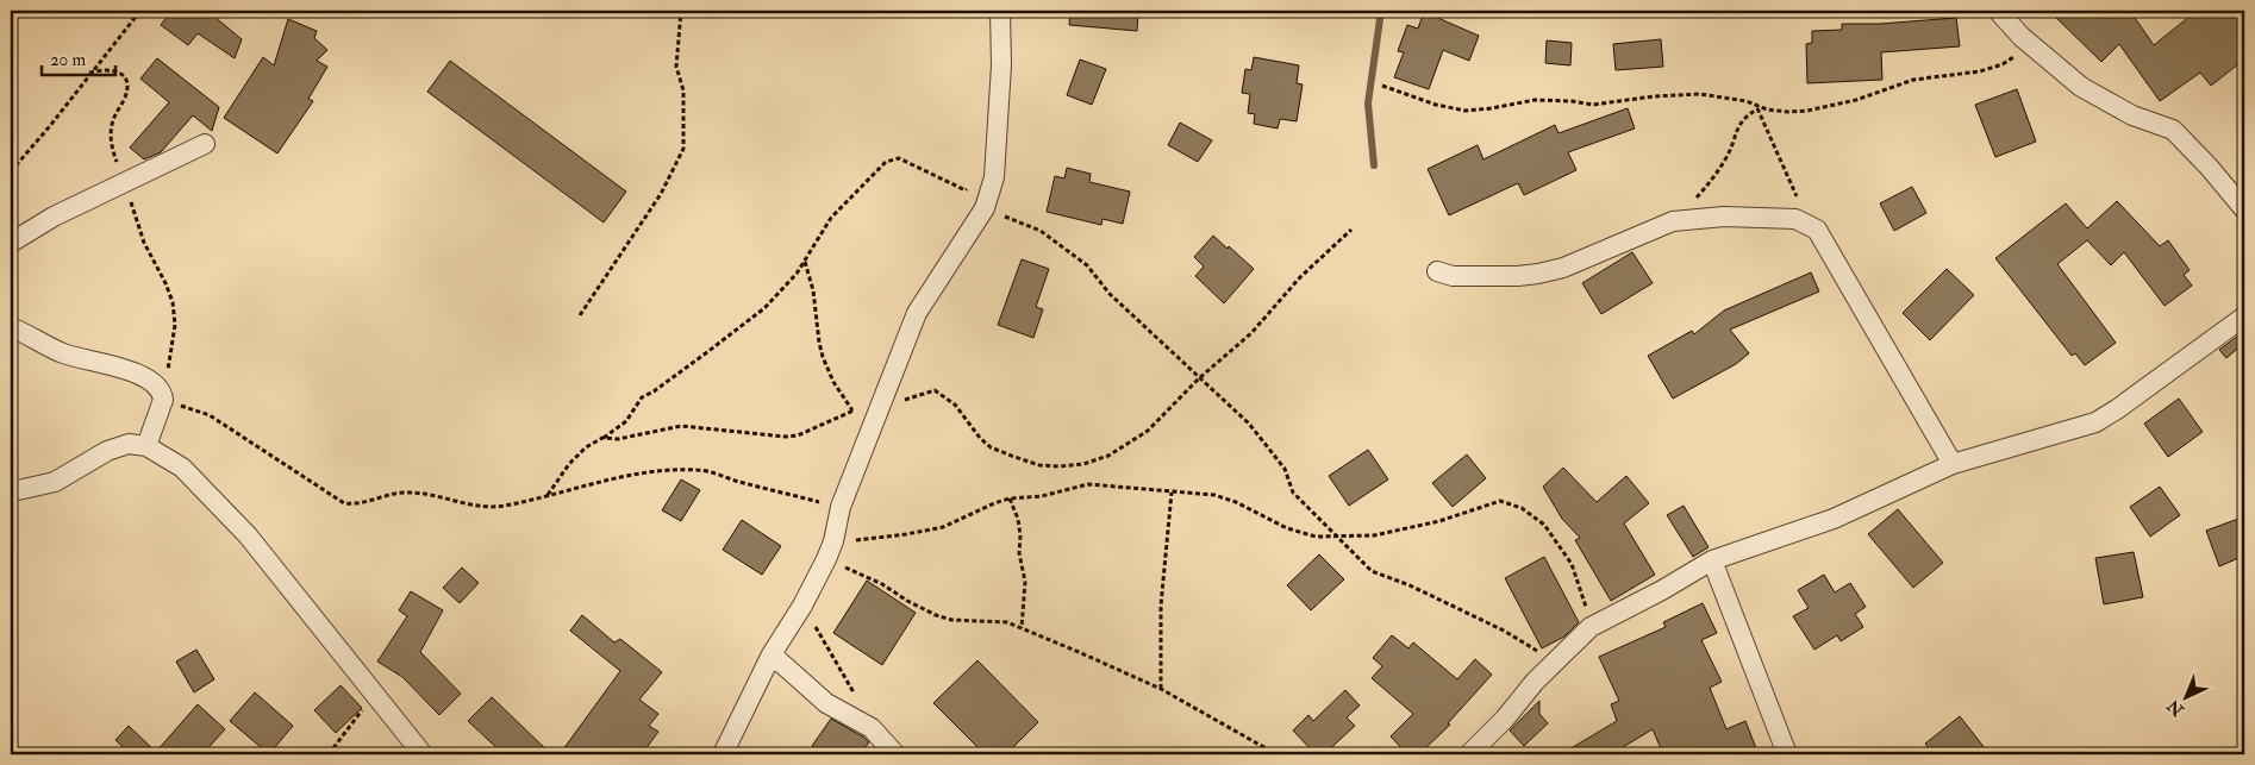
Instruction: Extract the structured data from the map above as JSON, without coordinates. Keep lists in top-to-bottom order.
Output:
{
  "scale_bar": "20 m",
  "north": "bottom left"
}
